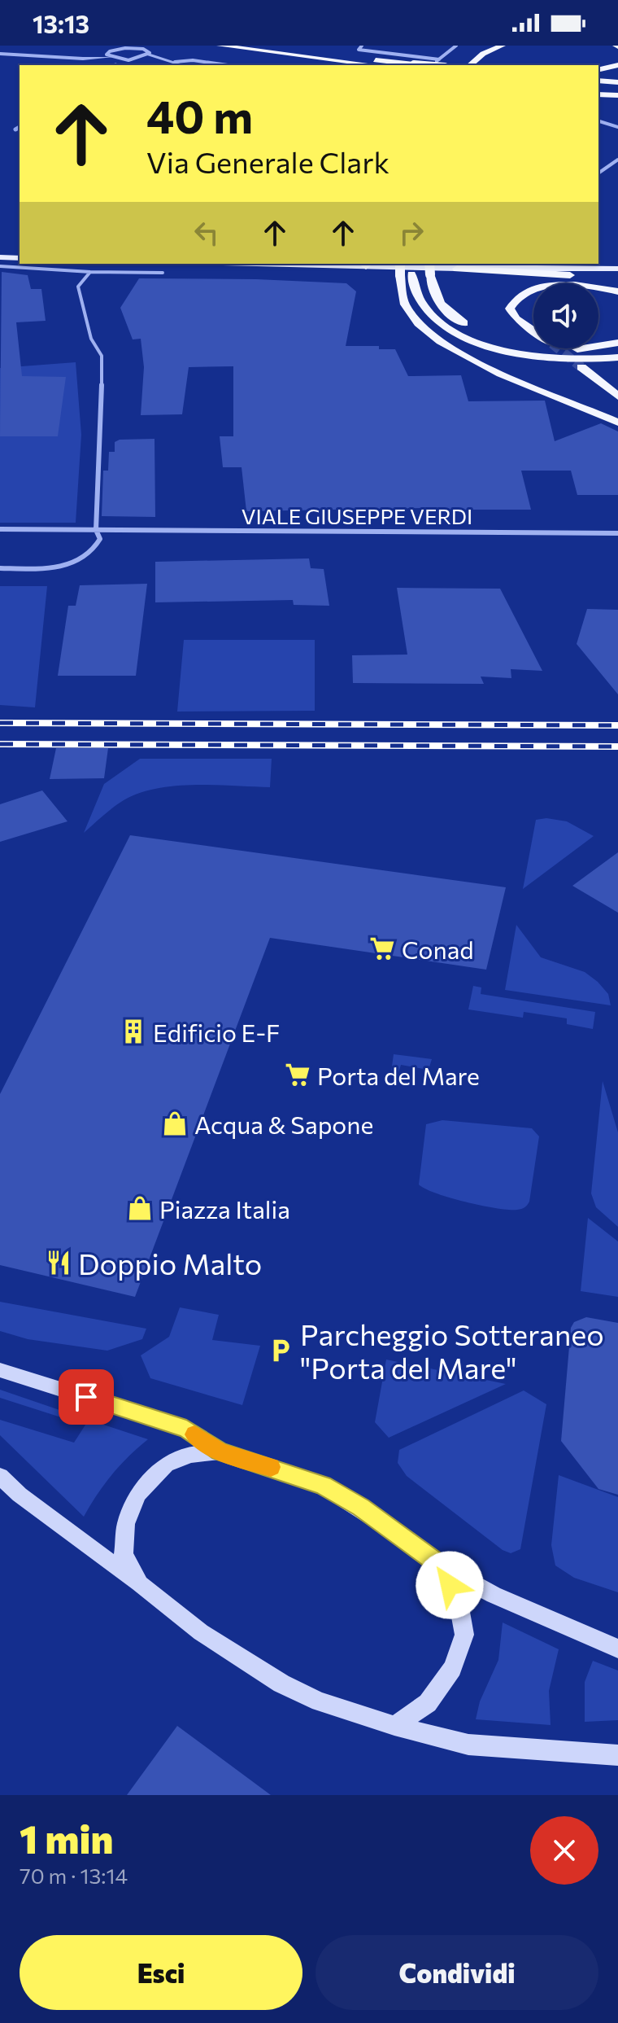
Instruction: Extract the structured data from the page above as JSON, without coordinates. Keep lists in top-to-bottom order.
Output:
{
  "streets": {
    "street": ["VIALE GIUSEPPE VERDI"]
  },
  "places": {
    "supermarket": ["Conad", "Porta del Mare"],
    "building": ["Edificio E-F"],
    "shop": ["Acqua & Sapone", "Piazza Italia"],
    "restaurant": ["Doppio Malto"],
    "parking": ["Parcheggio Sotteraneo \"Porta del Mare\""]
  },
  "page": {
    "status": "13:13",
    "turn": ["40 m", "Via Generale Clark"],
    "heading": ["1 min", "70 m · 13:14"],
    "buttons": ["Esci", "Condividi"]
  }
}
